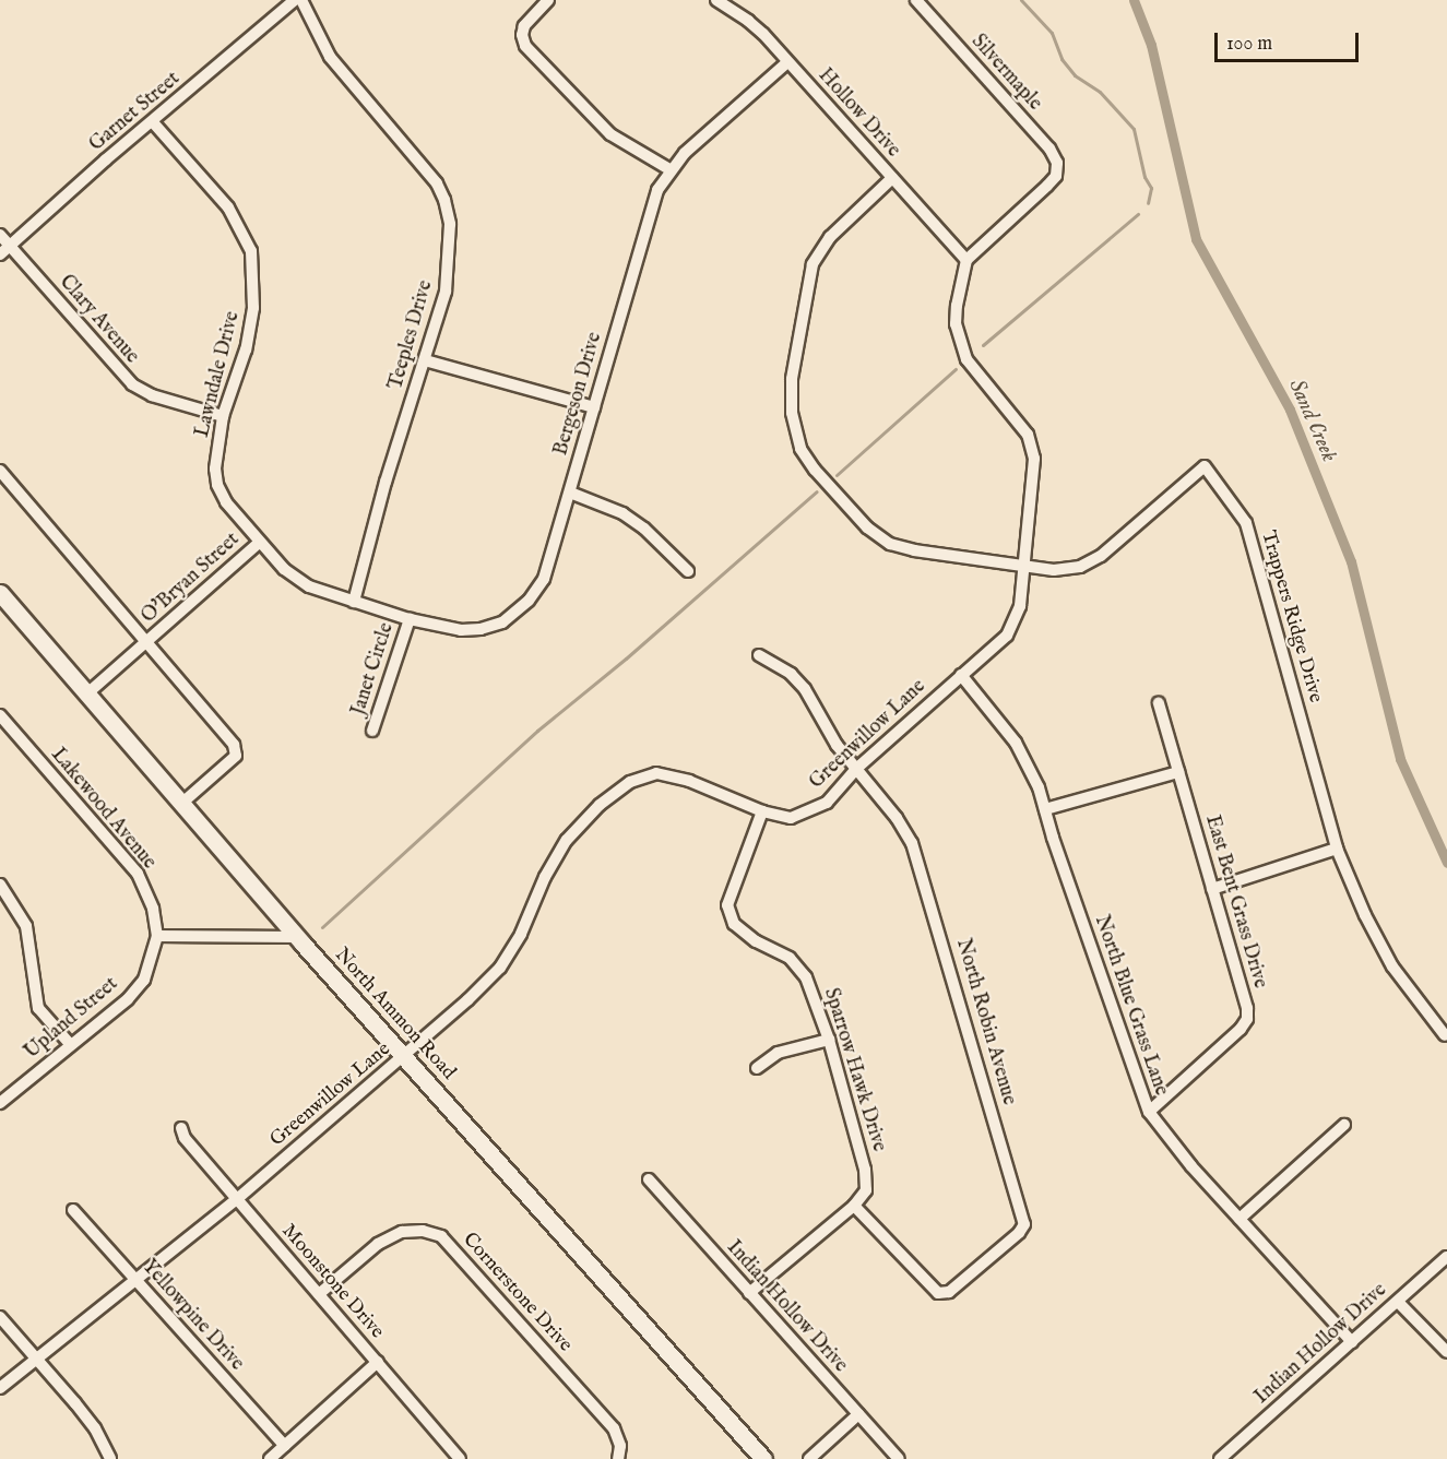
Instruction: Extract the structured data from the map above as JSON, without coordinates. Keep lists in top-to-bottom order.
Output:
{
  "streets": {
    "main road": ["North Ammon Road"],
    "street": [
      "Silvermaple",
      "Garnet Street",
      "Hollow Drive",
      "Clary Avenue",
      "Teeples Drive",
      "Lawndale Drive",
      "Bergeson Drive",
      "O'Bryan Street",
      "Trappers Ridge Drive",
      "Janet Circle",
      "Greenwillow Lane",
      "Lakewood Avenue",
      "East Bent Grass Drive",
      "North Blue Grass Lane",
      "Upland Street",
      "North Robin Avenue",
      "Sparrow Hawk Drive",
      "Moonstone Drive",
      "Cornerstone Drive",
      "Indian Hollow Drive",
      "Yellowpine Drive"
    ]
  },
  "crossings": [
    ["Silvermaple", "Hollow Drive"],
    ["Silvermaple", "Greenwillow Lane"],
    ["Garnet Street", "Clary Avenue"],
    ["Garnet Street", "Lawndale Drive"],
    ["Hollow Drive", "Bergeson Drive"],
    ["Hollow Drive", "Trappers Ridge Drive"],
    ["Hollow Drive", "Greenwillow Lane"],
    ["Clary Avenue", "Lawndale Drive"],
    ["Teeples Drive", "Lawndale Drive"],
    ["Teeples Drive", "Bergeson Drive"],
    ["Lawndale Drive", "Bergeson Drive"],
    ["Lawndale Drive", "O'Bryan Street"],
    ["Bergeson Drive", "Janet Circle"],
    ["O'Bryan Street", "North Ammon Road"],
    ["Trappers Ridge Drive", "Greenwillow Lane"],
    ["Greenwillow Lane", "North Blue Grass Lane"],
    ["Greenwillow Lane", "North Ammon Road"],
    ["Greenwillow Lane", "North Robin Avenue"],
    ["Greenwillow Lane", "Sparrow Hawk Drive"],
    ["Greenwillow Lane", "Moonstone Drive"],
    ["Greenwillow Lane", "Yellowpine Drive"],
    ["Lakewood Avenue", "Upland Street"],
    ["East Bent Grass Drive", "North Blue Grass Lane"],
    ["North Blue Grass Lane", "Indian Hollow Drive"],
    ["North Robin Avenue", "Sparrow Hawk Drive"],
    ["Sparrow Hawk Drive", "Indian Hollow Drive"],
    ["Moonstone Drive", "Cornerstone Drive"]
  ],
  "water": ["Sand Creek"],
  "scale_bar": "100 m"
}
